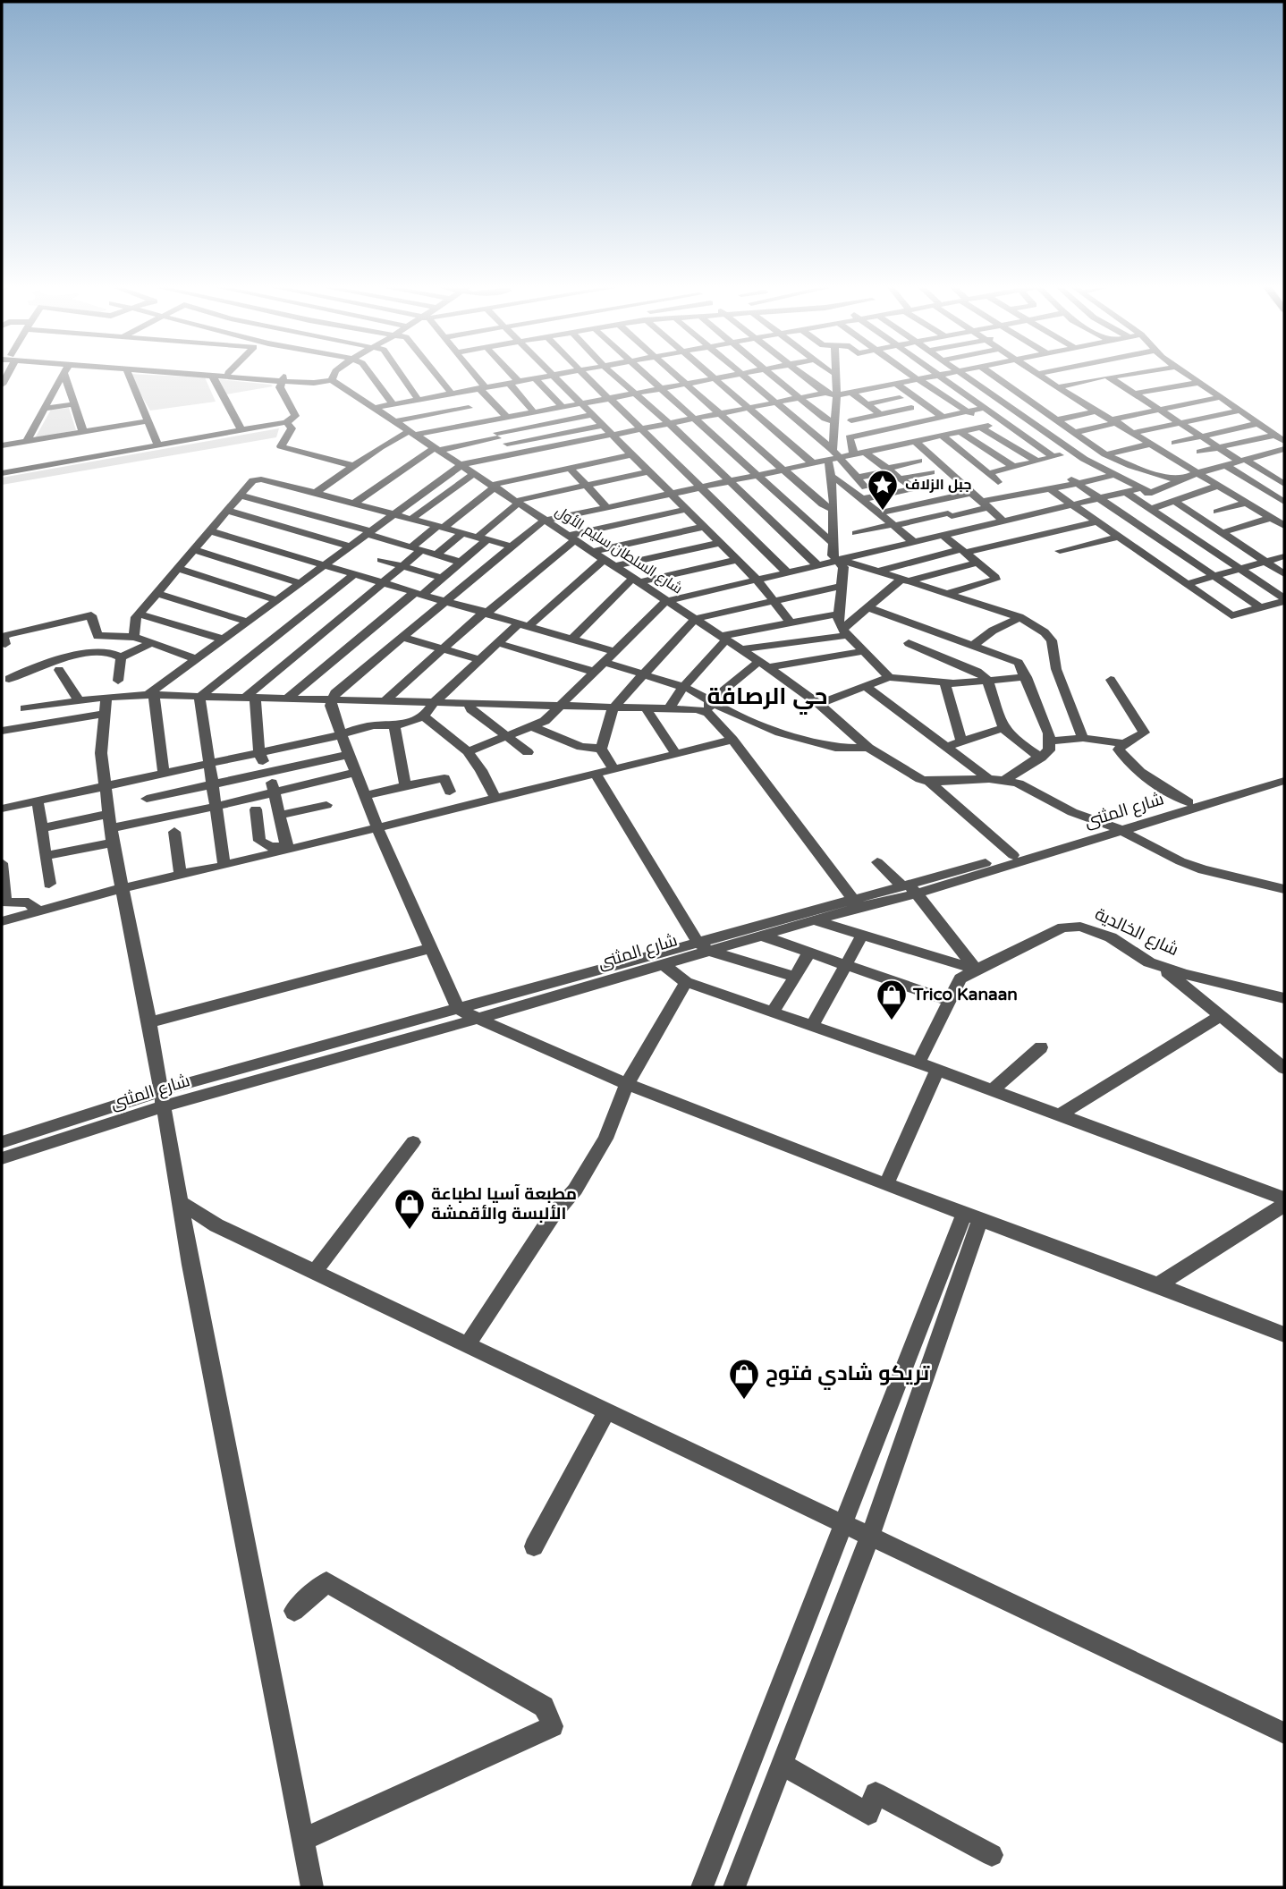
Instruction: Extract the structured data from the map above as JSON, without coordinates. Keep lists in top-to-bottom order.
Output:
{
  "streets": {
    "street": ["شارع السلطان سليم الأول", "شارع المثنى", "شارع الخالدية"]
  },
  "crossings": [
    ["شارع السلطان سليم الأول", "شارع المثنى"]
  ],
  "districts": ["حي الرصافة"],
  "places": {
    "place": ["جبل الزلاف"],
    "shop": ["Trico Kanaan", "مطبعة آسيا لطباعة الألبسة والأقمشة", "تريكو شادي فتوح"]
  }
}
